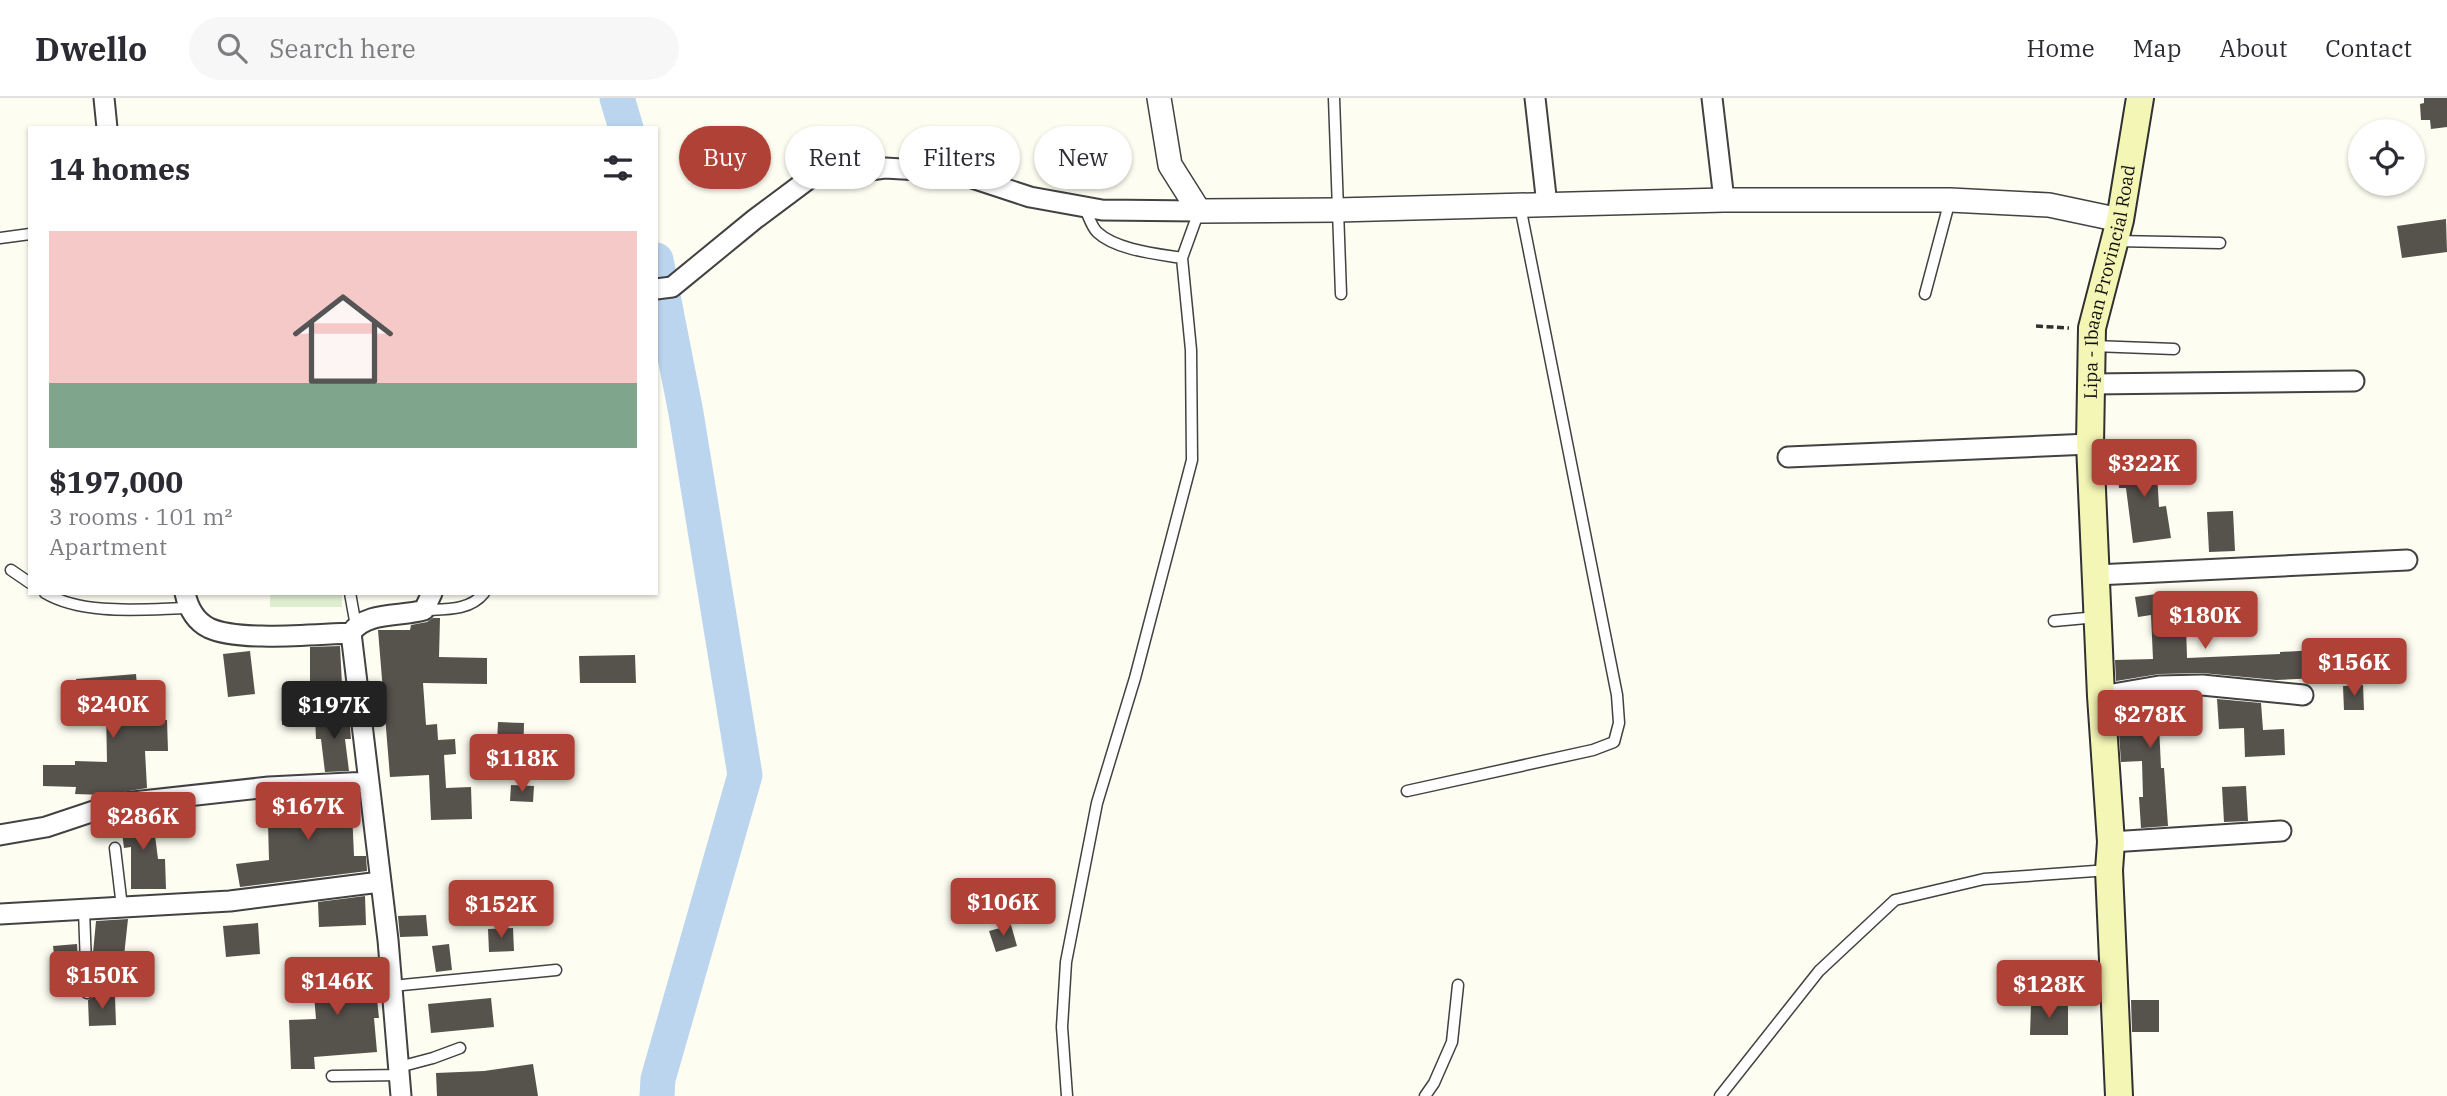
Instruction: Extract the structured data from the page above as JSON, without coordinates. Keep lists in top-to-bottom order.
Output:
{
  "streets": {
    "main road": ["Lipa - Ibaan Provincial Road"]
  },
  "page": {
    "header": "Dwello",
    "search": "Search here",
    "nav": [
      "Home",
      "Map",
      "About",
      "Contact"
    ],
    "chip": [
      "Buy",
      "Rent",
      "Filters",
      "New"
    ],
    "heading": "14 homes",
    "list": [
      {
        "name": "$197,000",
        "note": "3 rooms · 101 m² · Apartment"
      }
    ],
    "price": [
      "$322K",
      "$180K",
      "$156K",
      "$240K",
      "$197K",
      "$278K",
      "$118K",
      "$167K",
      "$286K",
      "$106K",
      "$152K",
      "$150K",
      "$146K",
      "$128K"
    ]
  }
}
